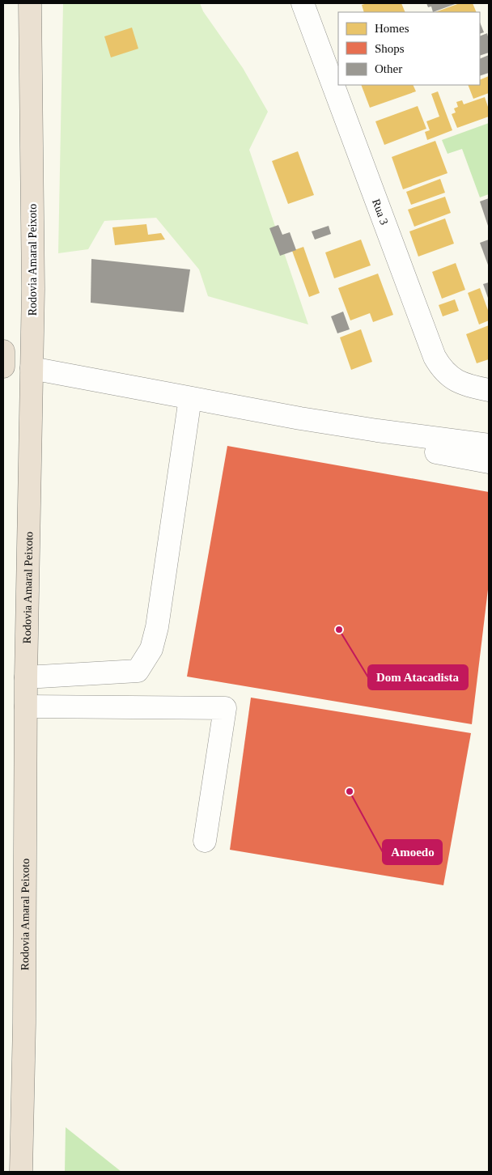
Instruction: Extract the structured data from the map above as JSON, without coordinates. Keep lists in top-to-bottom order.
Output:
{
  "streets": {
    "highway": ["Rodovia Amaral Peixoto"],
    "street": ["Rua 3"]
  },
  "places": ["Dom Atacadista", "Amoedo"],
  "legend": ["Homes", "Shops", "Other"]
}
